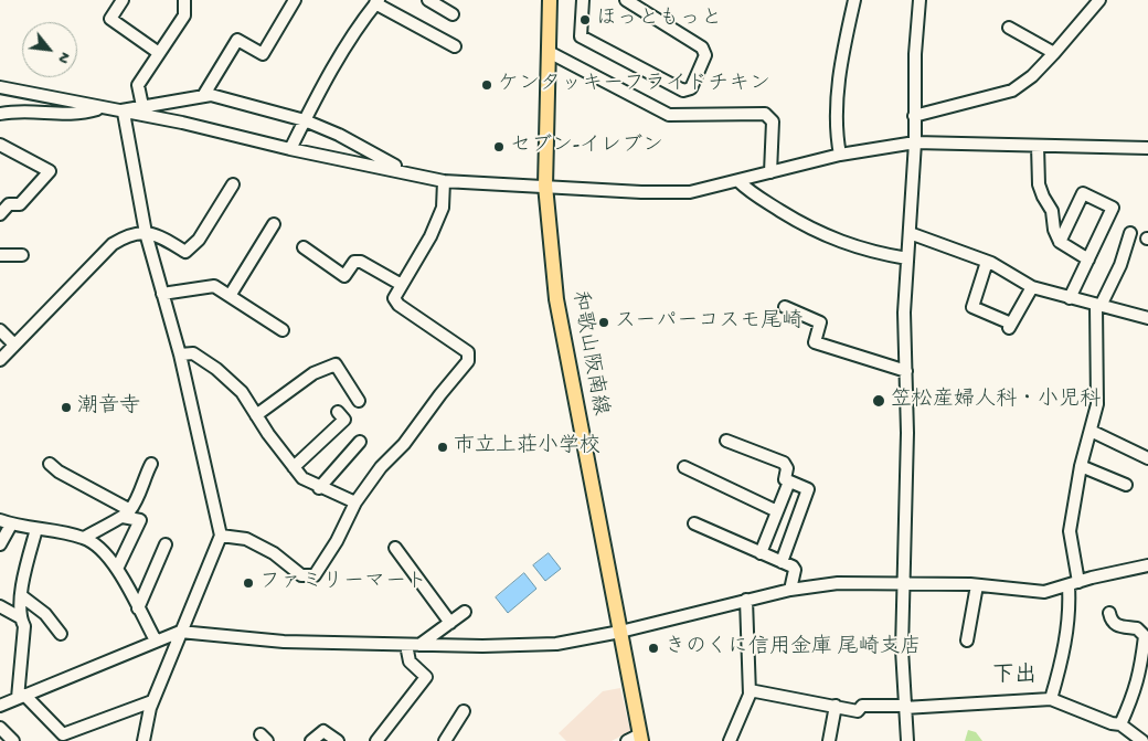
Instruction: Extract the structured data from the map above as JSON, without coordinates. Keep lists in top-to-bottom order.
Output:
{
  "streets": {
    "main road": ["和歌山阪南線"]
  },
  "districts": ["下出"],
  "places": [
    "ほっともっと",
    "ケンタッキーフライドチキン",
    "セブン-イレブン",
    "スーパーコスモ尾崎",
    "笠松産婦人科・小児科",
    "潮音寺",
    "市立上荘小学校",
    "ファミリーマート",
    "きのくに信用金庫 尾崎支店"
  ],
  "north": "bottom right"
}
